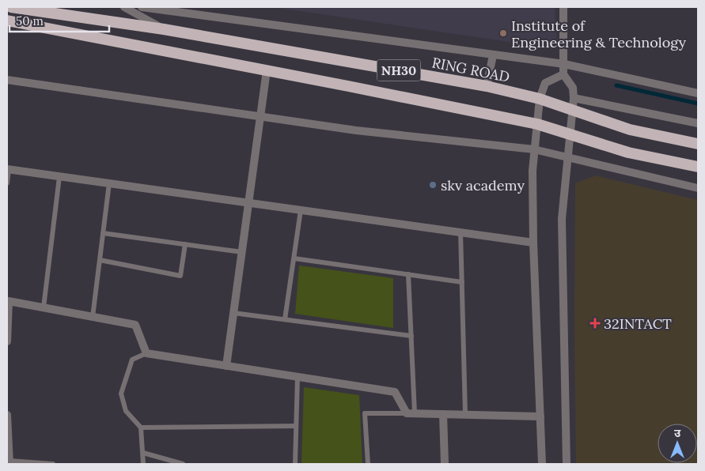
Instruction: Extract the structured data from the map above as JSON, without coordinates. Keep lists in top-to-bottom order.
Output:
{
  "streets": {
    "highway": ["RING ROAD", "NH30"]
  },
  "crossings": [
    ["RING ROAD", "NH30"]
  ],
  "places": {
    "other": ["Institute of Engineering & Technology", "skv academy"],
    "health": ["32INTACT"]
  },
  "scale_bar": "50 m",
  "north": "top"
}
